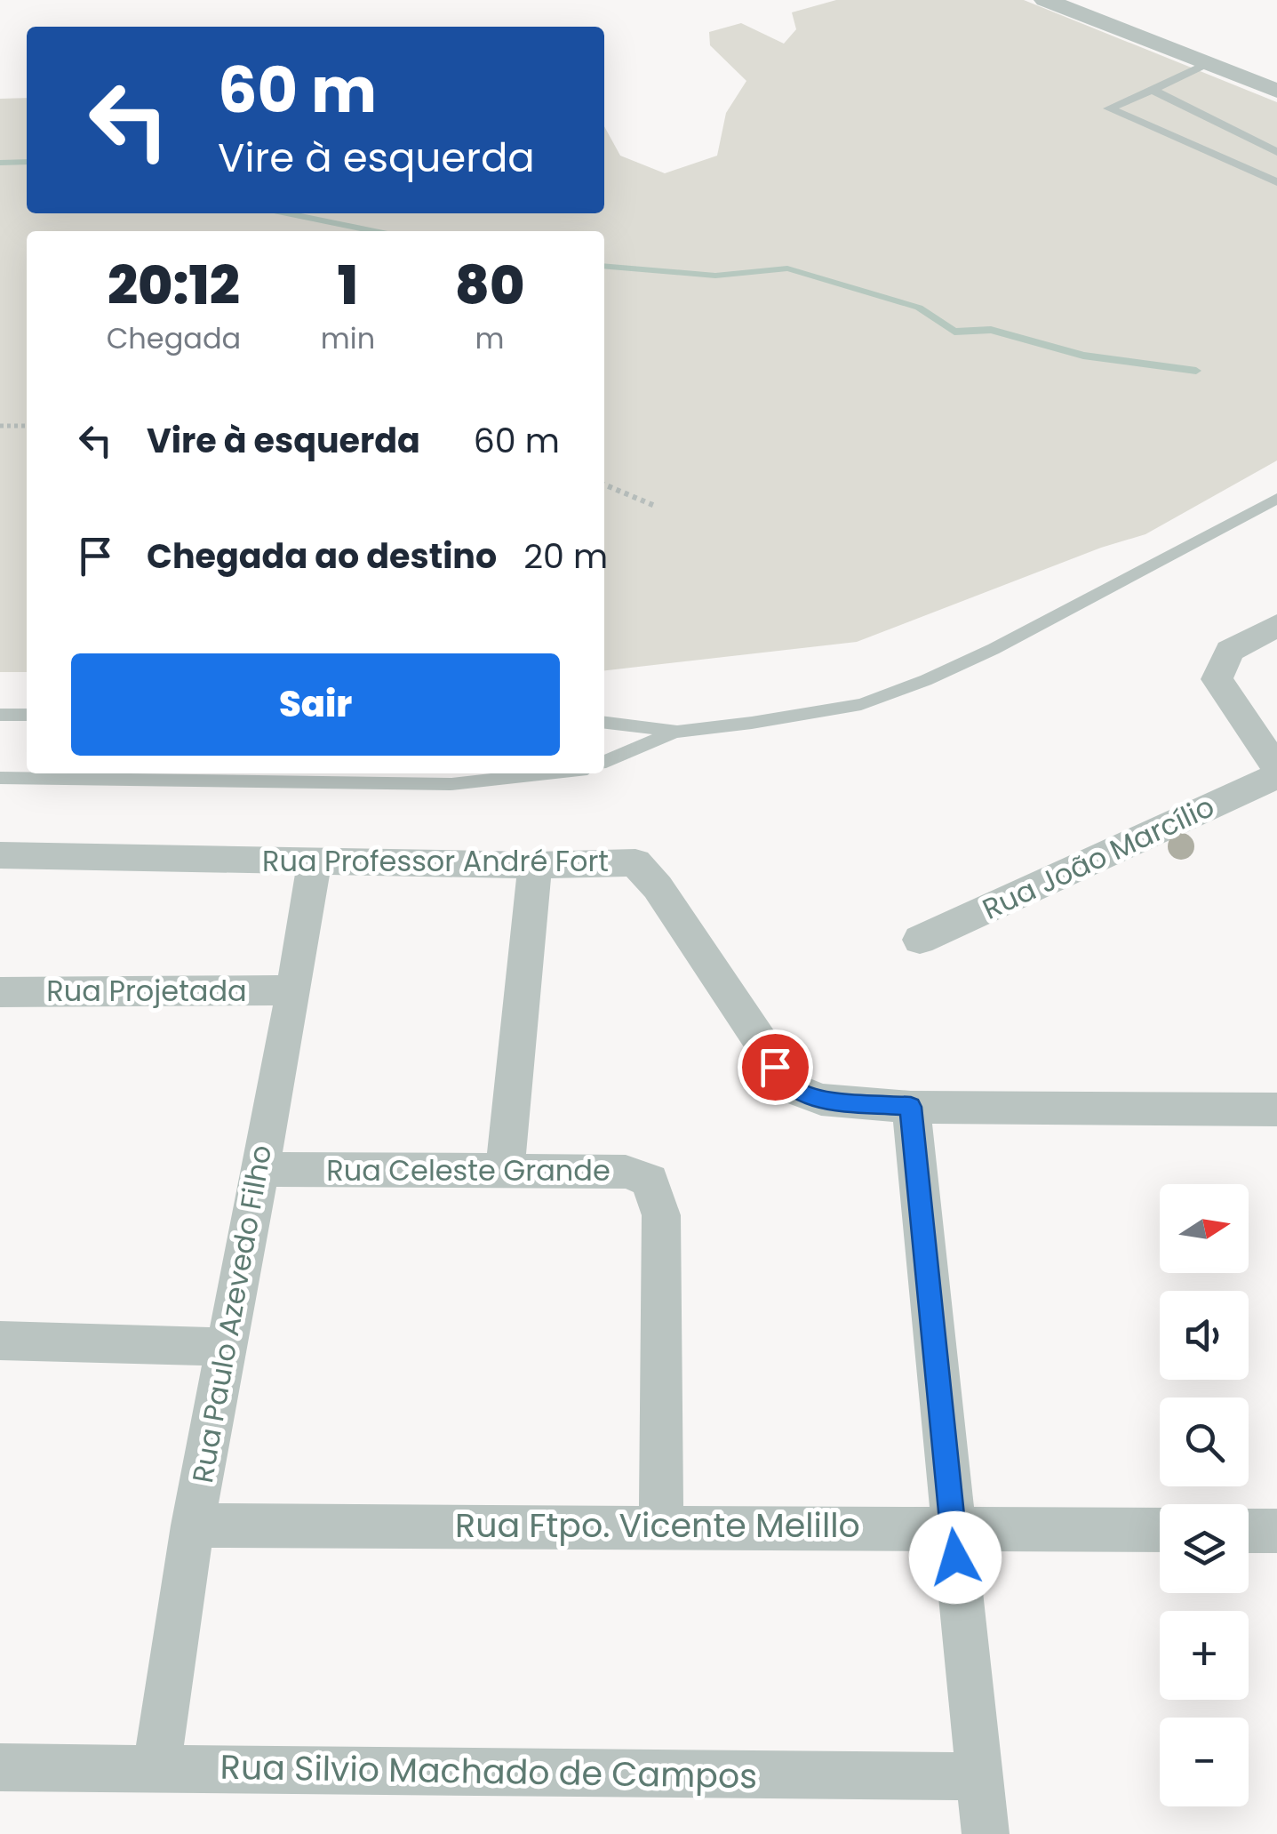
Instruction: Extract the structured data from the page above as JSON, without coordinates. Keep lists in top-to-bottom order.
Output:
{
  "streets": {
    "street": [
      "Rua João Marcílio",
      "Rua Professor André Fort",
      "Rua Projetada",
      "Rua Celeste Grande",
      "Rua Paulo Azevedo Filho",
      "Rua Ftpo. Vicente Melillo",
      "Rua Silvio Machado de Campos"
    ]
  },
  "crossings": [
    ["Rua Professor André Fort", "Rua Paulo Azevedo Filho"],
    ["Rua Projetada", "Rua Paulo Azevedo Filho"],
    ["Rua Celeste Grande", "Rua Paulo Azevedo Filho"],
    ["Rua Celeste Grande", "Rua Ftpo. Vicente Melillo"],
    ["Rua Paulo Azevedo Filho", "Rua Ftpo. Vicente Melillo"],
    ["Rua Paulo Azevedo Filho", "Rua Silvio Machado de Campos"]
  ],
  "north": "right",
  "page": {
    "turn": ["60 m", "Vire à esquerda"],
    "eta": [
      "20:12",
      "Chegada",
      "1",
      "min",
      "80",
      "m"
    ],
    "list": [
      {
        "name": "Vire à esquerda",
        "value": "60 m"
      },
      {
        "name": "Chegada ao destino",
        "value": "20 m"
      }
    ],
    "buttons": "Sair",
    "map_buttons": ["+", "−"]
  }
}
